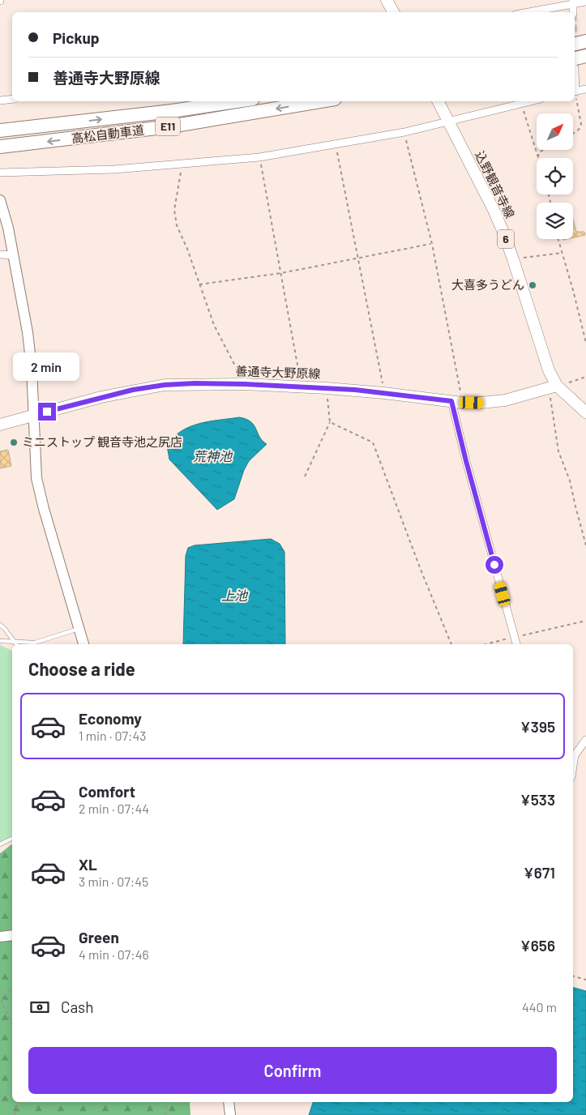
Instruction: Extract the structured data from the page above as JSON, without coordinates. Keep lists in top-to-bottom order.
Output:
{
  "streets": {
    "highway": ["E11", "高松自動車道"],
    "main road": ["込野観音寺線", "6", "善通寺大野原線"]
  },
  "crossings": [
    ["込野観音寺線", "善通寺大野原線"]
  ],
  "water": ["荒神池", "上池"],
  "places": ["大喜多うどん", "ミニストップ 観音寺池之尻店"],
  "north": "top right",
  "page": {
    "banner": ["Pickup", "善通寺大野原線"],
    "bubble": "2 min",
    "heading": "Choose a ride",
    "list": [
      {
        "name": "Economy",
        "note": "1 min · 07:43",
        "value": "¥395"
      },
      {
        "name": "Comfort",
        "note": "2 min · 07:44",
        "value": "¥533"
      },
      {
        "name": "XL",
        "note": "3 min · 07:45",
        "value": "¥671"
      },
      {
        "name": "Green",
        "note": "4 min · 07:46",
        "value": "¥656"
      }
    ],
    "pay": ["Cash", "440 m"],
    "buttons": "Confirm"
  }
}
